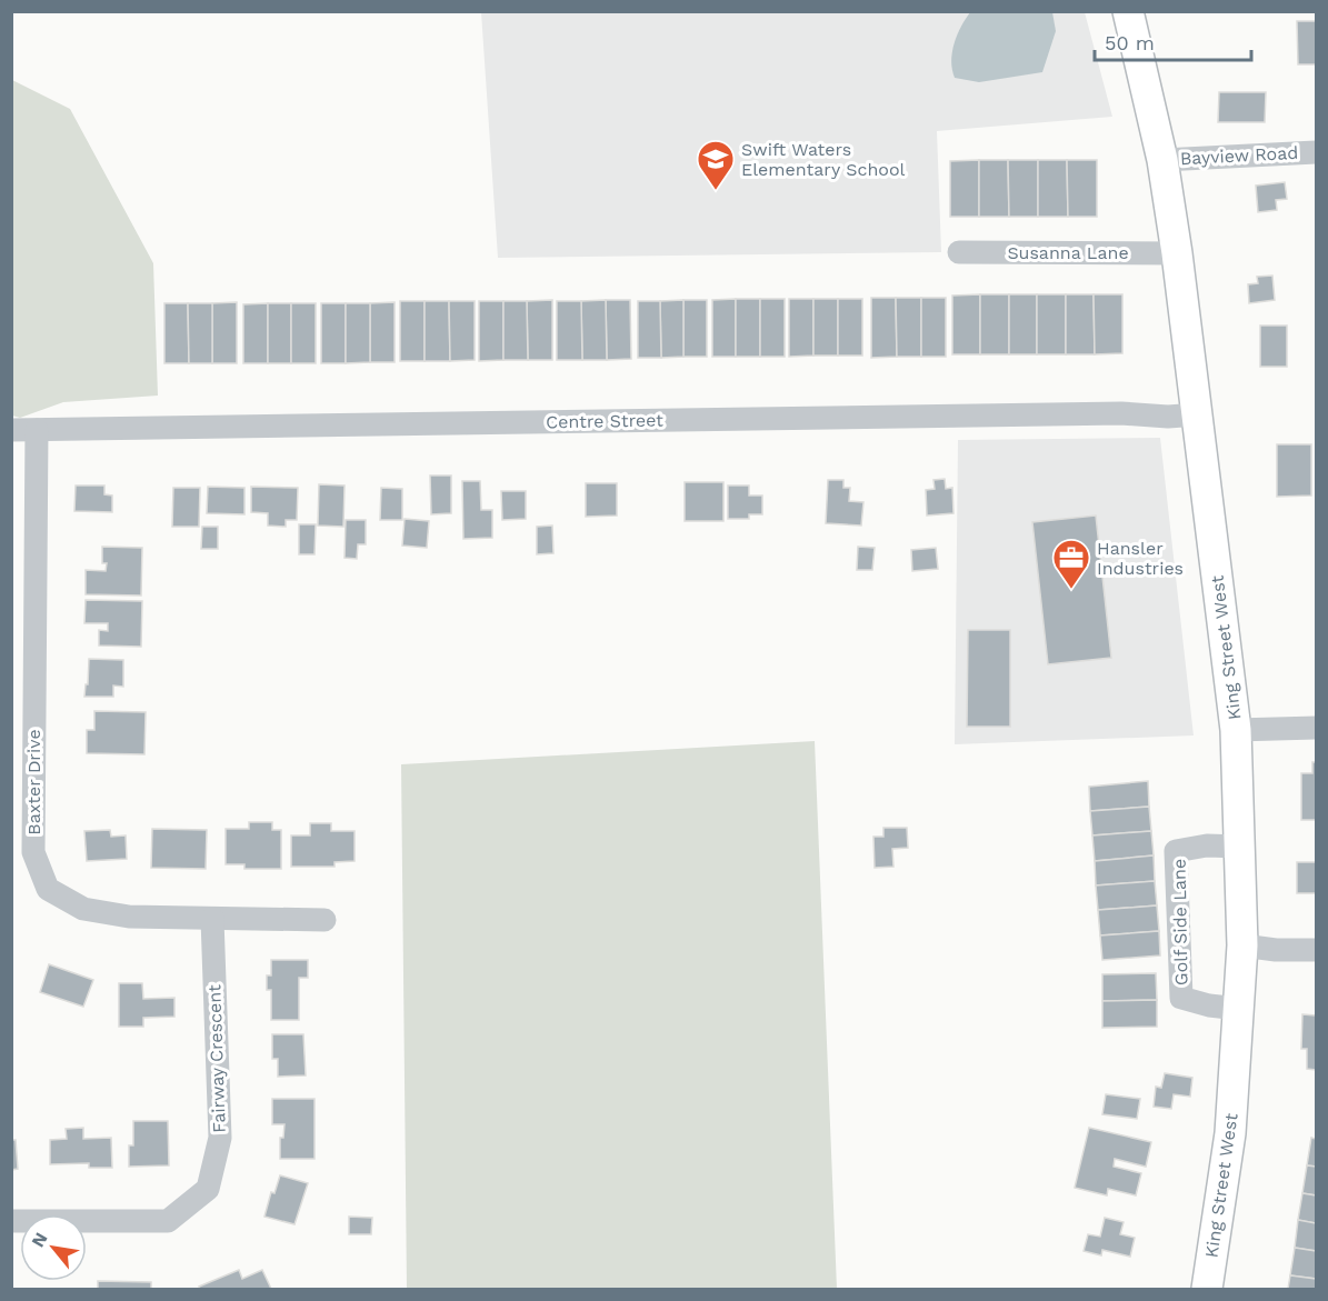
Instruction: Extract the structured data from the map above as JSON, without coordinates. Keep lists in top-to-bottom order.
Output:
{
  "streets": {
    "main road": ["King Street West"],
    "street": [
      "Bayview Road",
      "Susanna Lane",
      "Centre Street",
      "Baxter Drive",
      "Golf Side Lane",
      "Fairway Crescent"
    ]
  },
  "crossings": [
    ["Bayview Road", "King Street West"],
    ["Susanna Lane", "King Street West"],
    ["Centre Street", "King Street West"],
    ["Centre Street", "Baxter Drive"],
    ["King Street West", "Golf Side Lane"],
    ["Baxter Drive", "Fairway Crescent"]
  ],
  "places": {
    "school or university": ["Swift Waters Elementary School"],
    "office": ["Hansler Industries"]
  },
  "scale_bar": "50 m",
  "north": "top left"
}
